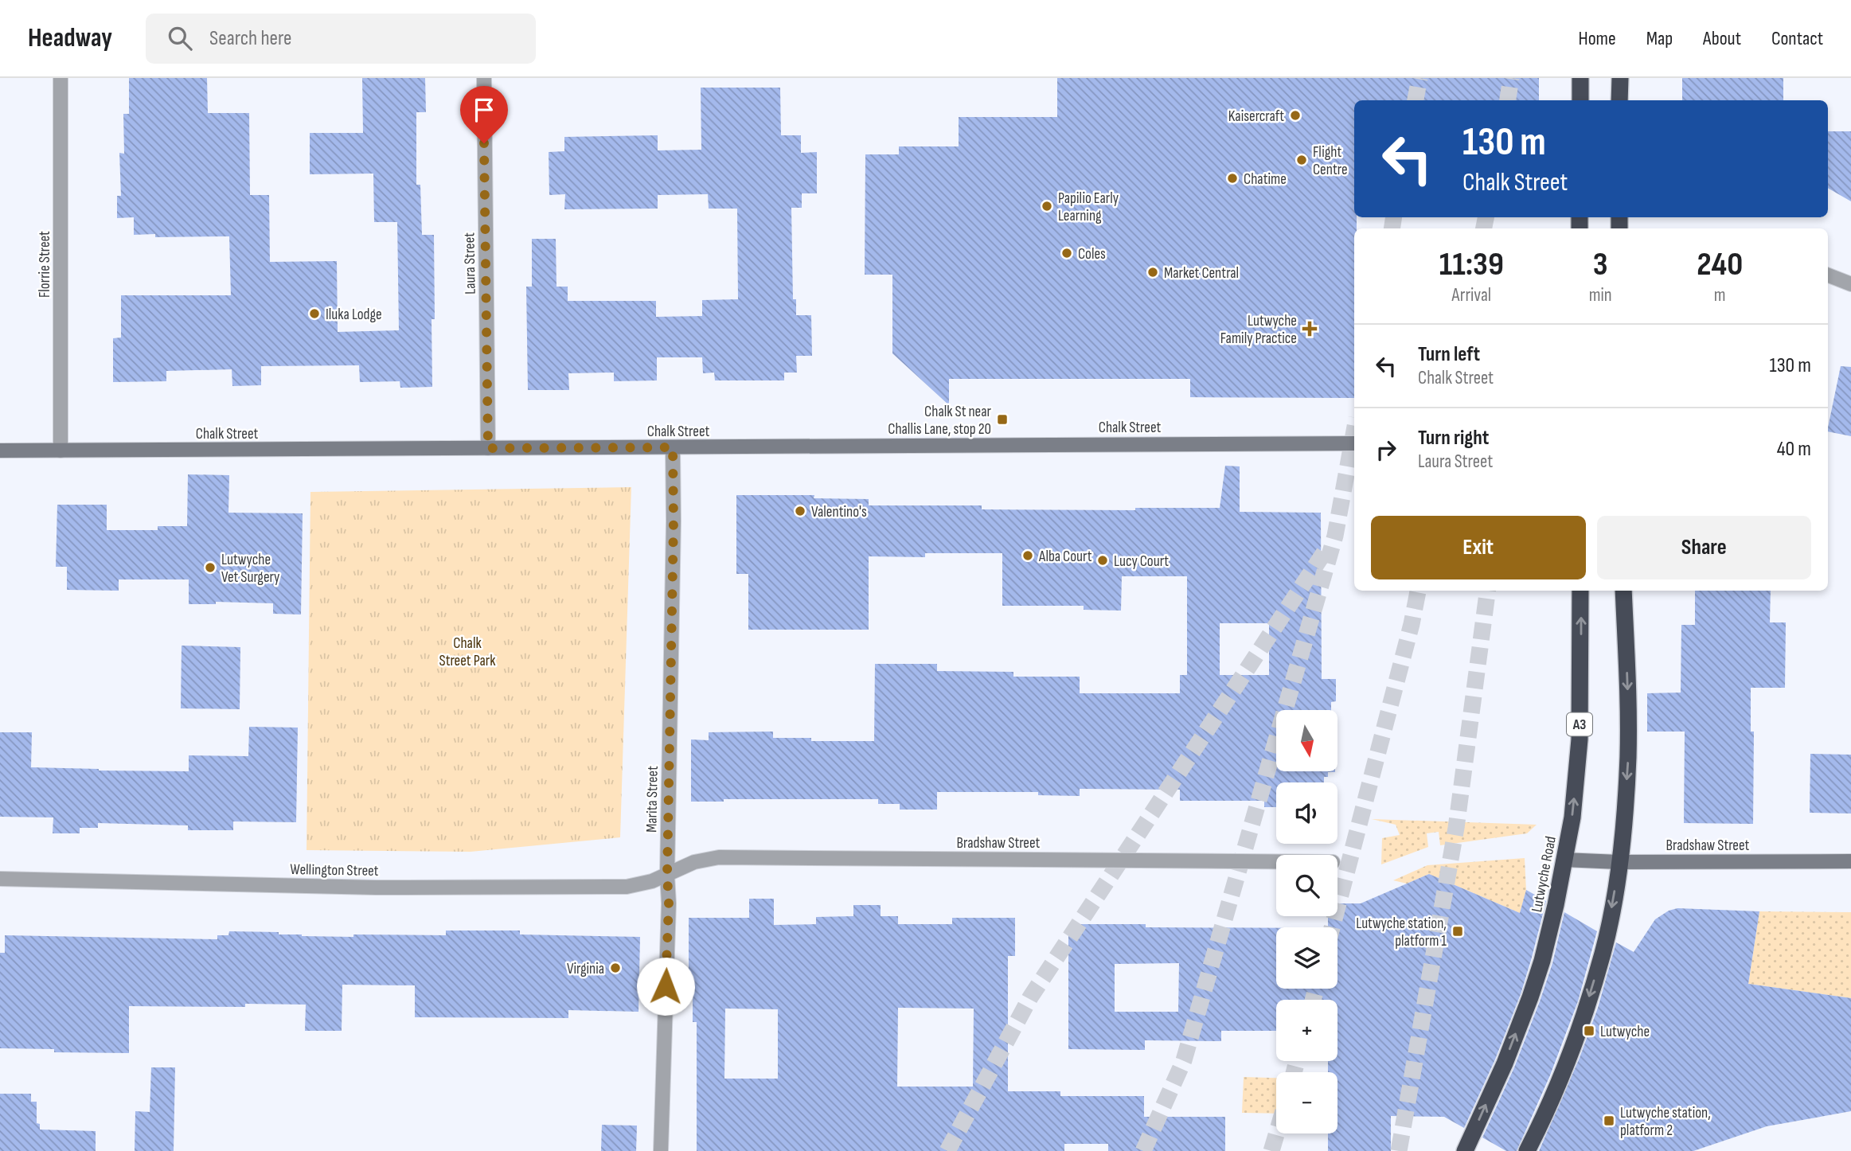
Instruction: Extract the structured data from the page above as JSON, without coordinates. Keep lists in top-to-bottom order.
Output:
{
  "streets": {
    "highway": ["A3", "Lutwyche Road"],
    "street": [
      "Laura Street",
      "Florrie Street",
      "Chalk Street",
      "Marita Street",
      "Bradshaw Street",
      "Wellington Street"
    ]
  },
  "crossings": [
    ["Laura Street", "Chalk Street"],
    ["Florrie Street", "Chalk Street"],
    ["Chalk Street", "Marita Street"],
    ["Marita Street", "Bradshaw Street"],
    ["Marita Street", "Wellington Street"],
    ["Bradshaw Street", "Wellington Street"],
    ["Bradshaw Street", "Lutwyche Road"]
  ],
  "parks": ["Chalk Street Park"],
  "places": {
    "other": [
      "Kaisercraft",
      "Flight Centre",
      "Chatime",
      "Papilio Early Learning",
      "Coles",
      "Market Central",
      "Iluka Lodge",
      "Valentino's",
      "Alba Court",
      "Lucy Court",
      "Lutwyche Vet Surgery",
      "Virginia"
    ],
    "health": ["Lutwyche Family Practice"],
    "transit": [
      "Chalk St near Challis Lane, stop 20",
      "Lutwyche station, platform 1",
      "Lutwyche",
      "Lutwyche station, platform 2"
    ]
  },
  "north": "bottom",
  "page": {
    "header": "Headway",
    "search": "Search here",
    "nav": [
      "Home",
      "Map",
      "About",
      "Contact"
    ],
    "turn": ["130 m", "Chalk Street"],
    "eta": [
      "11:39",
      "Arrival",
      "3",
      "min",
      "240",
      "m"
    ],
    "list": [
      {
        "name": "Turn left",
        "note": "Chalk Street",
        "value": "130 m"
      },
      {
        "name": "Turn right",
        "note": "Laura Street",
        "value": "40 m"
      }
    ],
    "buttons": ["Exit", "Share"],
    "map_buttons": ["+", "−"]
  }
}
